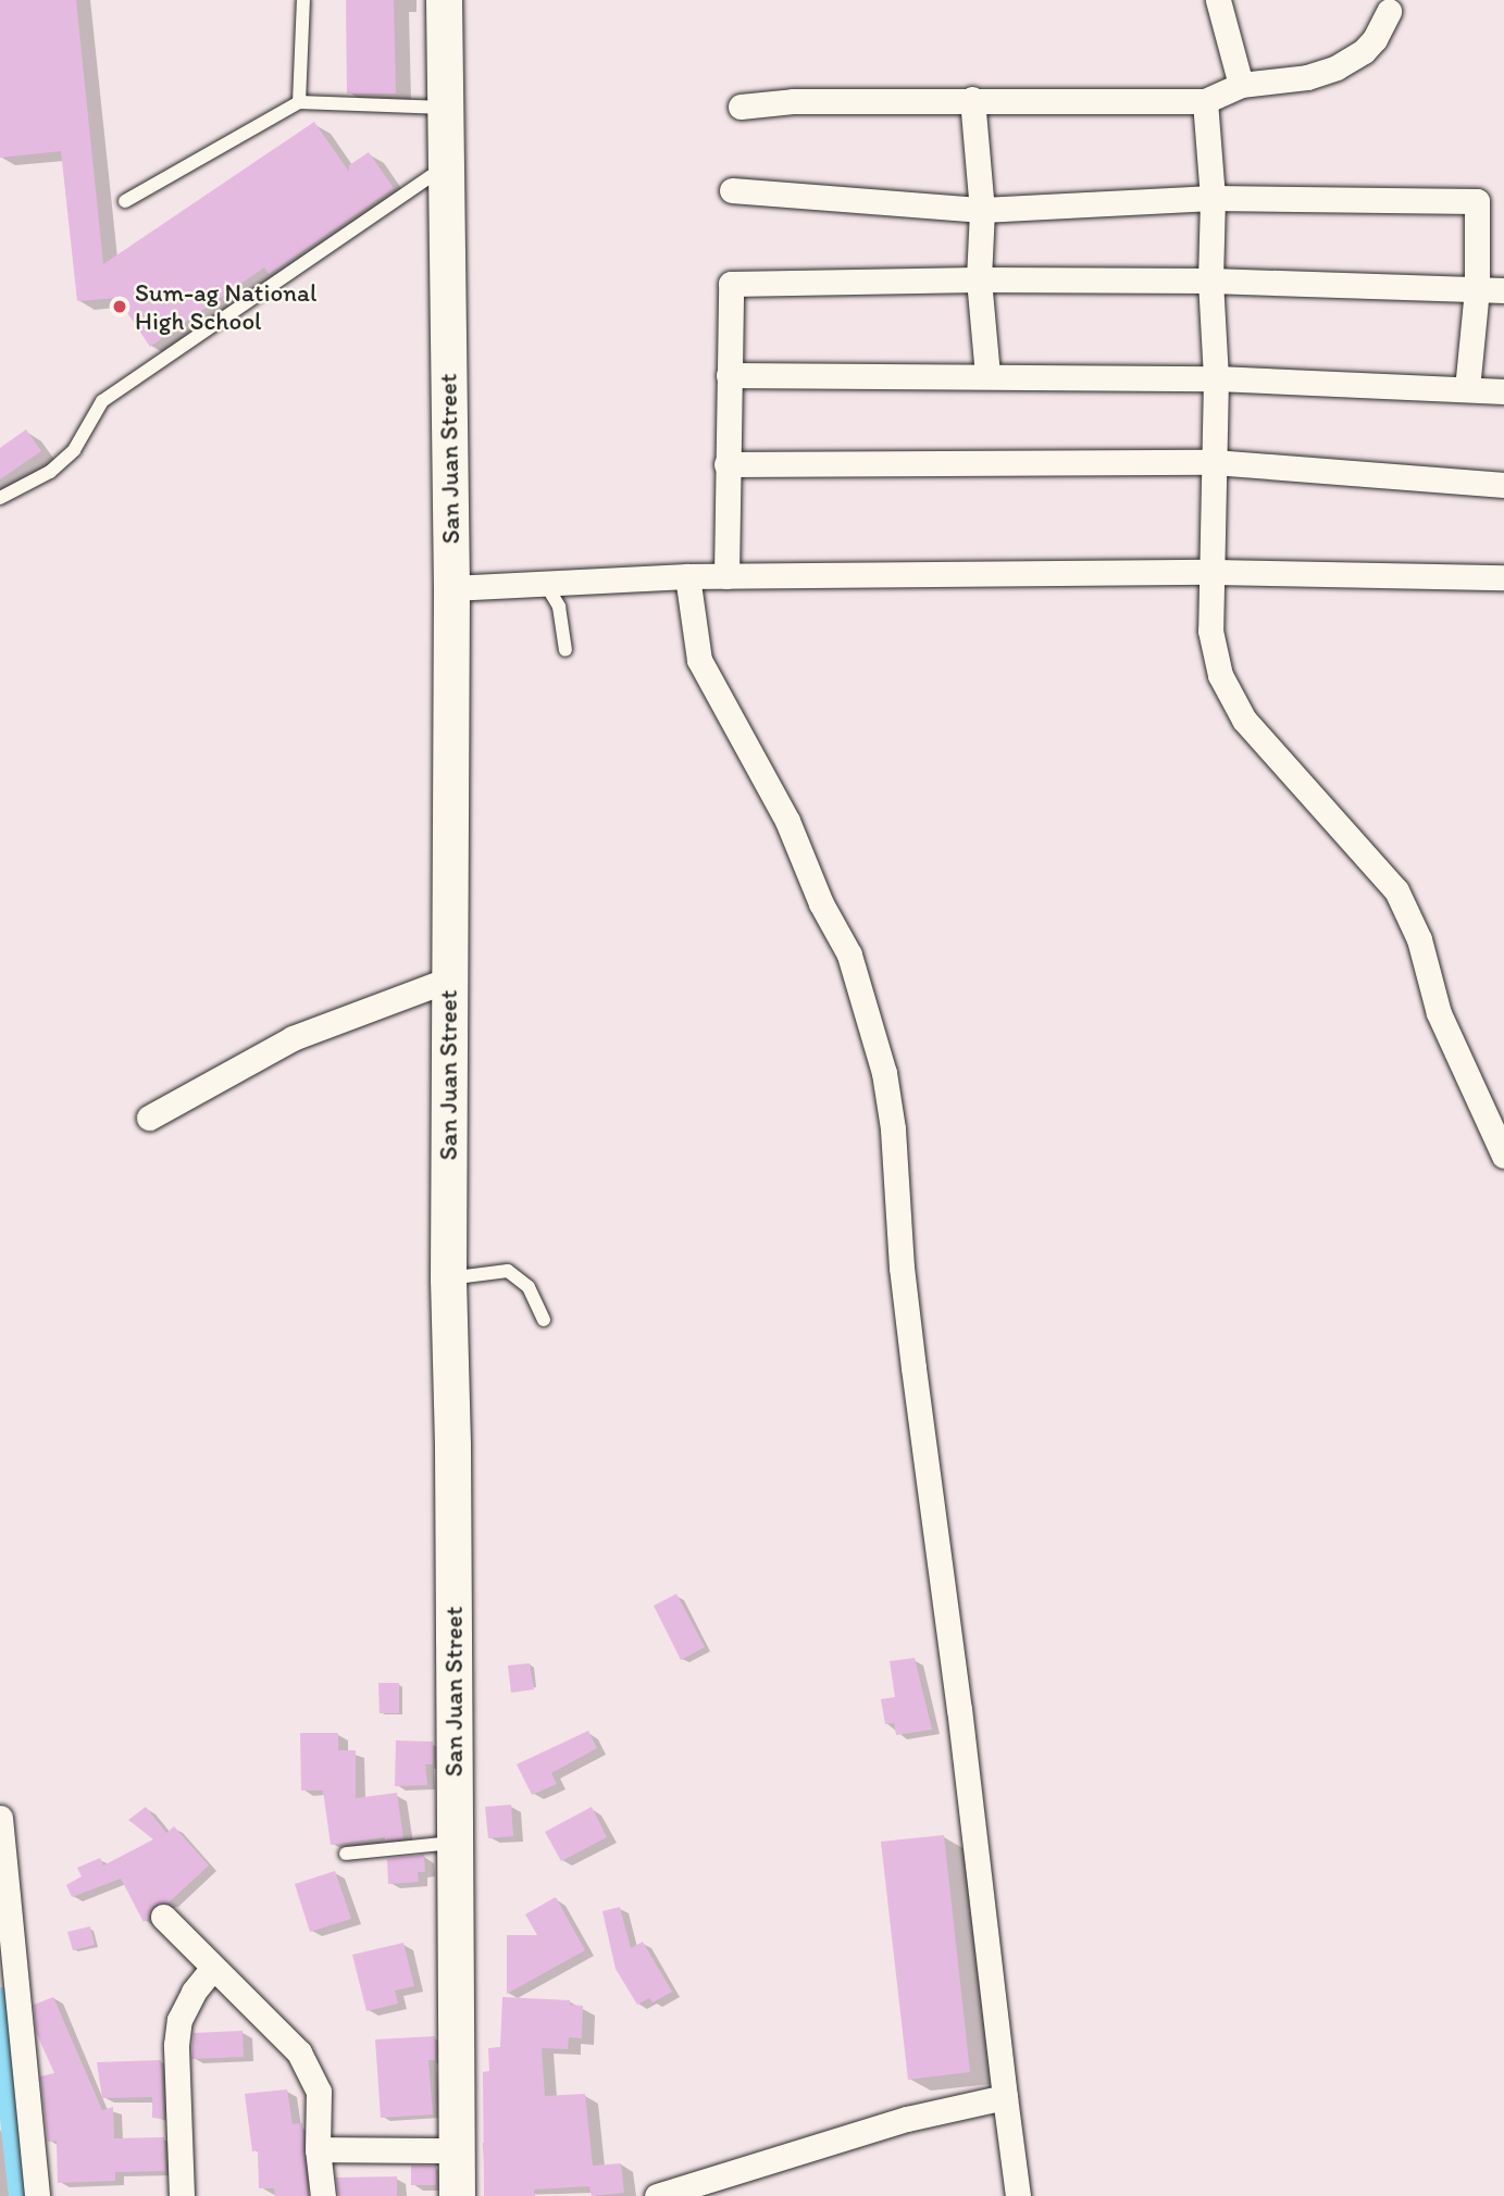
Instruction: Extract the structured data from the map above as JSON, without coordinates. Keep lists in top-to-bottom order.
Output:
{
  "streets": {
    "main road": ["San Juan Street"]
  },
  "places": ["Sum-ag National High School"]
}
